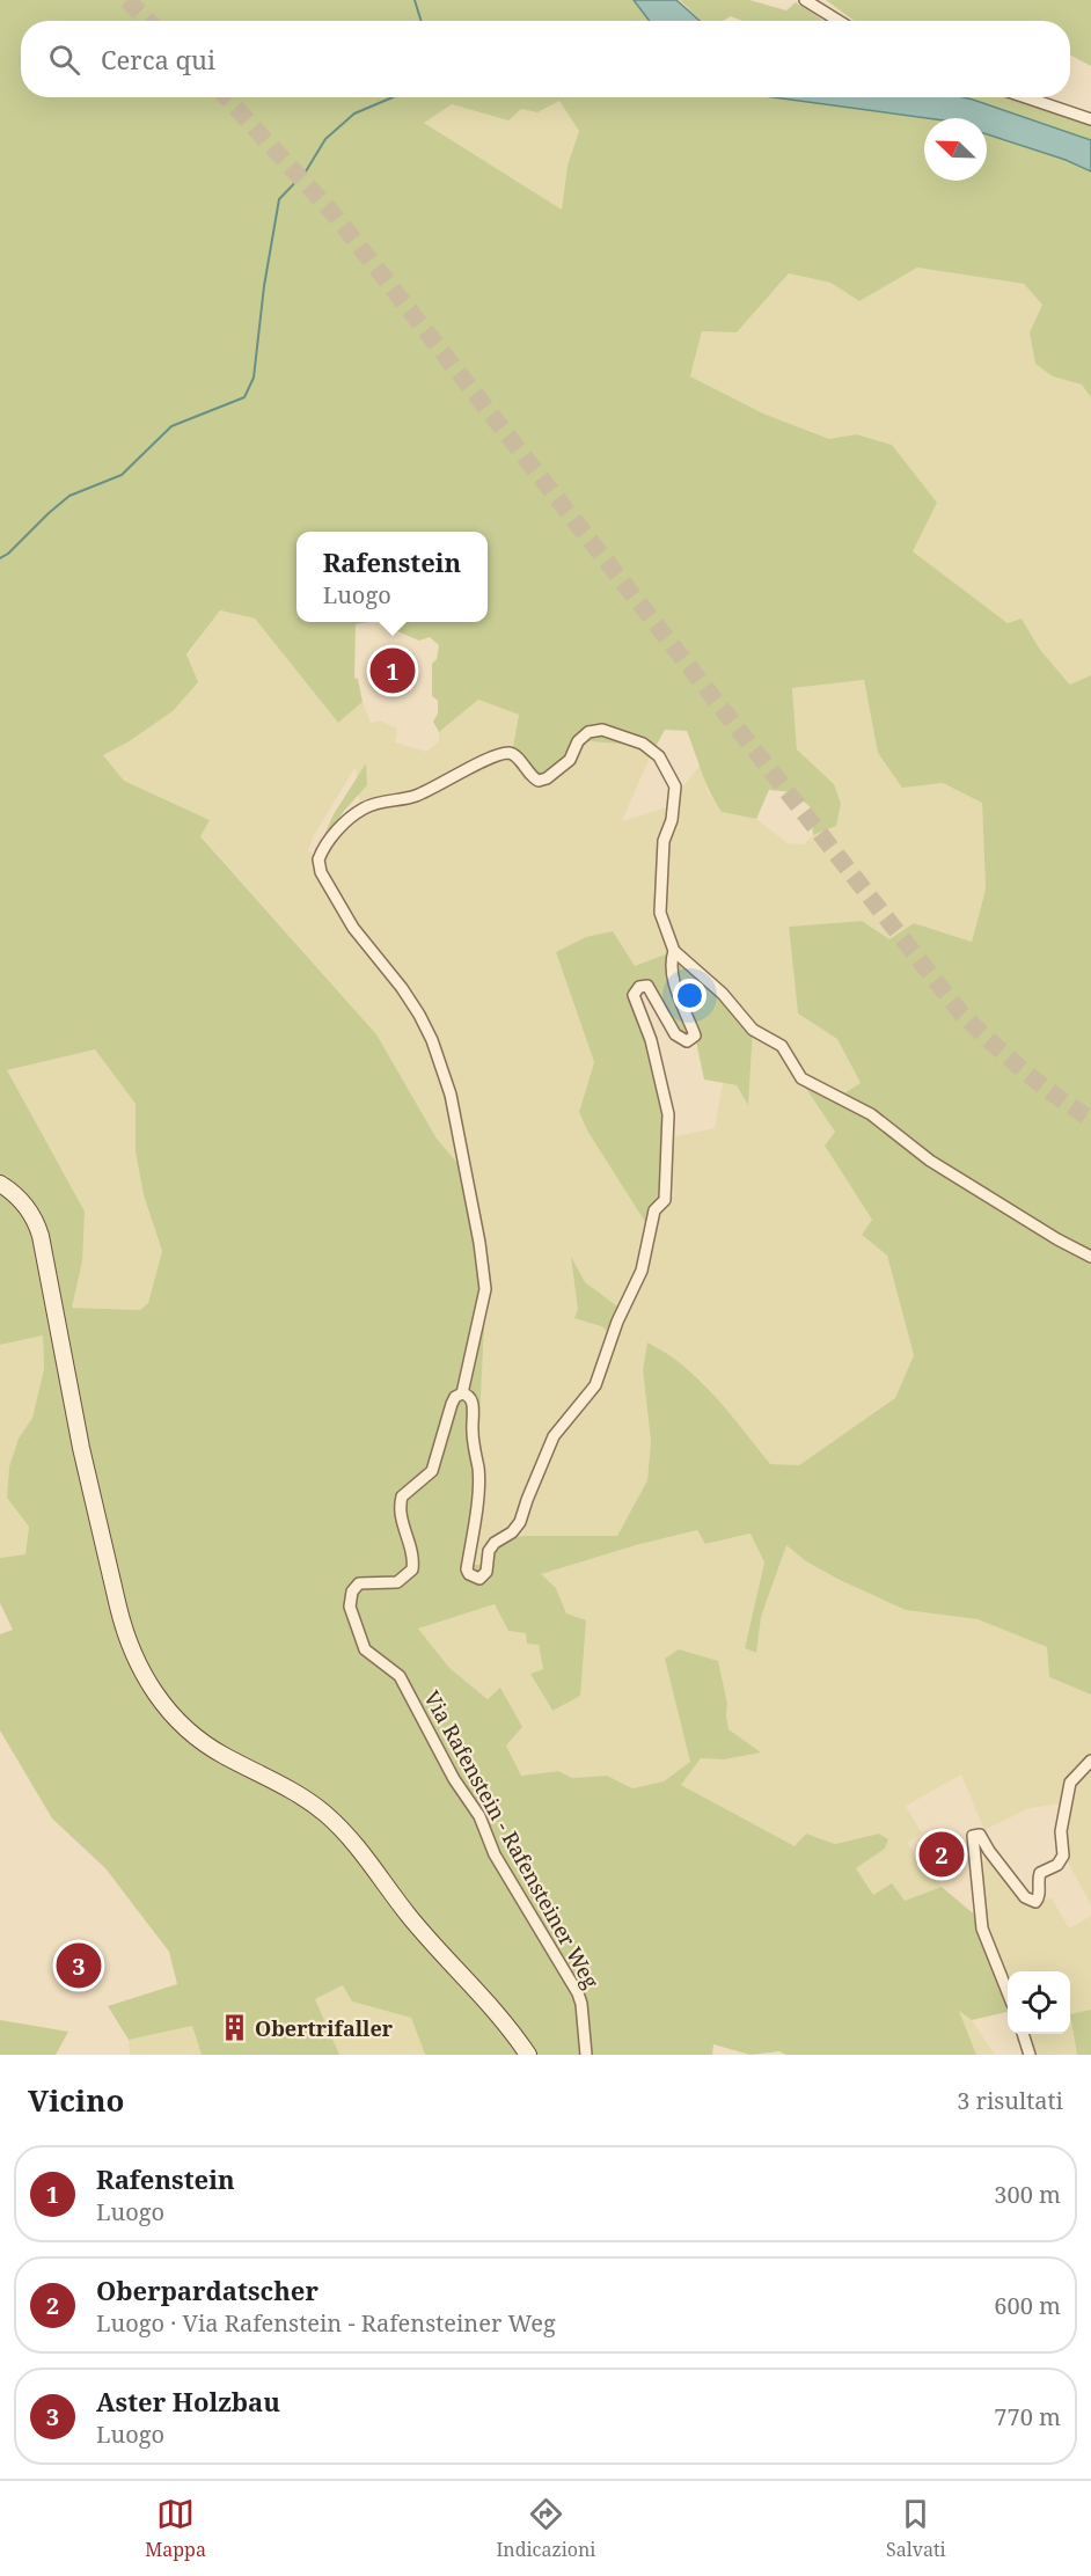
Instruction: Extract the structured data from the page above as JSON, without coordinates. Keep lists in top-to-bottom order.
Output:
{
  "streets": {
    "street": ["Via Rafenstein - Rafensteiner Weg"]
  },
  "places": {
    "building": ["Obertrifaller"]
  },
  "north": "top left",
  "page": {
    "search": "Cerca qui",
    "popup": ["Rafenstein", "Luogo"],
    "pins": ["1", "2", "3"],
    "heading": ["Vicino", "3 risultati"],
    "list": [
      {
        "mark": "1",
        "name": "Rafenstein",
        "note": "Luogo",
        "value": "300 m"
      },
      {
        "mark": "2",
        "name": "Oberpardatscher",
        "note": "Luogo · Via Rafenstein - Rafensteiner Weg",
        "value": "600 m"
      },
      {
        "mark": "3",
        "name": "Aster Holzbau",
        "note": "Luogo",
        "value": "770 m"
      }
    ],
    "nav": ["Mappa", "Indicazioni", "Salvati"]
  }
}
